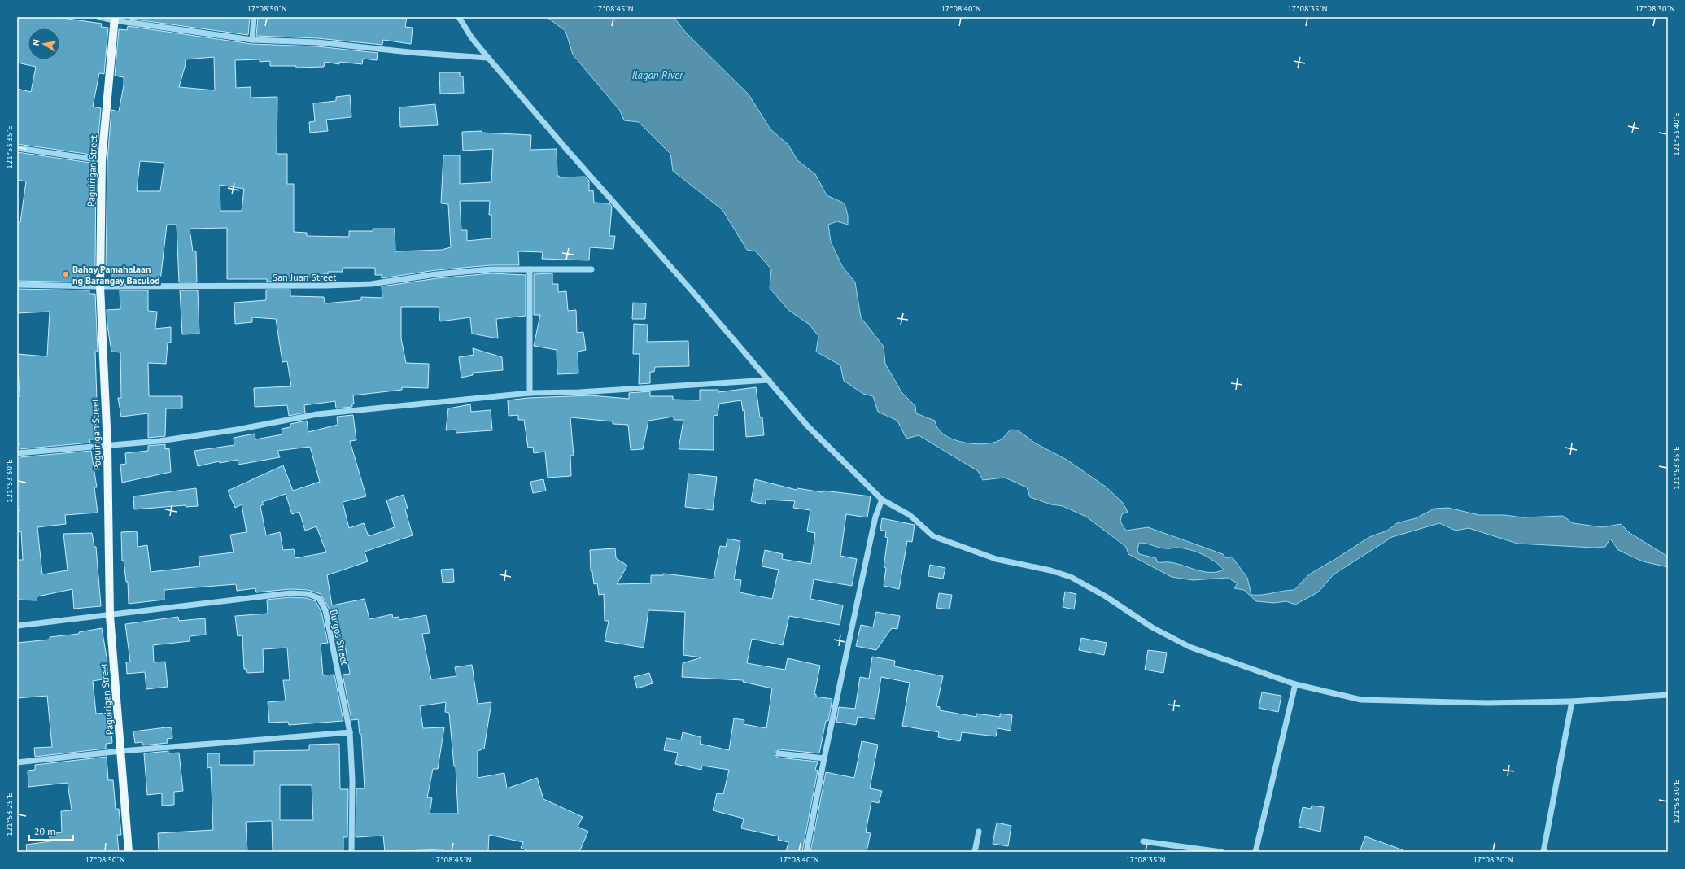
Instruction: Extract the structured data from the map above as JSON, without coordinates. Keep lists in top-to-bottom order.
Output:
{
  "streets": {
    "main road": ["Paguirigan Street"],
    "street": ["San Juan Street", "Burgos Street"]
  },
  "crossings": [
    ["Paguirigan Street", "San Juan Street"],
    ["Paguirigan Street", "Burgos Street"]
  ],
  "water": ["Ilagan River"],
  "places": ["Bahay Pamahalaan ng Barangay Baculod"],
  "scale_bar": "20 m",
  "north": "left",
  "coordinates": [
    "17°08'50\"N",
    "17°08'45\"N",
    "17°08'40\"N",
    "17°08'35\"N",
    "17°08'30\"N",
    "121°53'40\"E",
    "121°53'35\"E",
    "121°53'30\"E",
    "121°53'25\"E"
  ]
}
